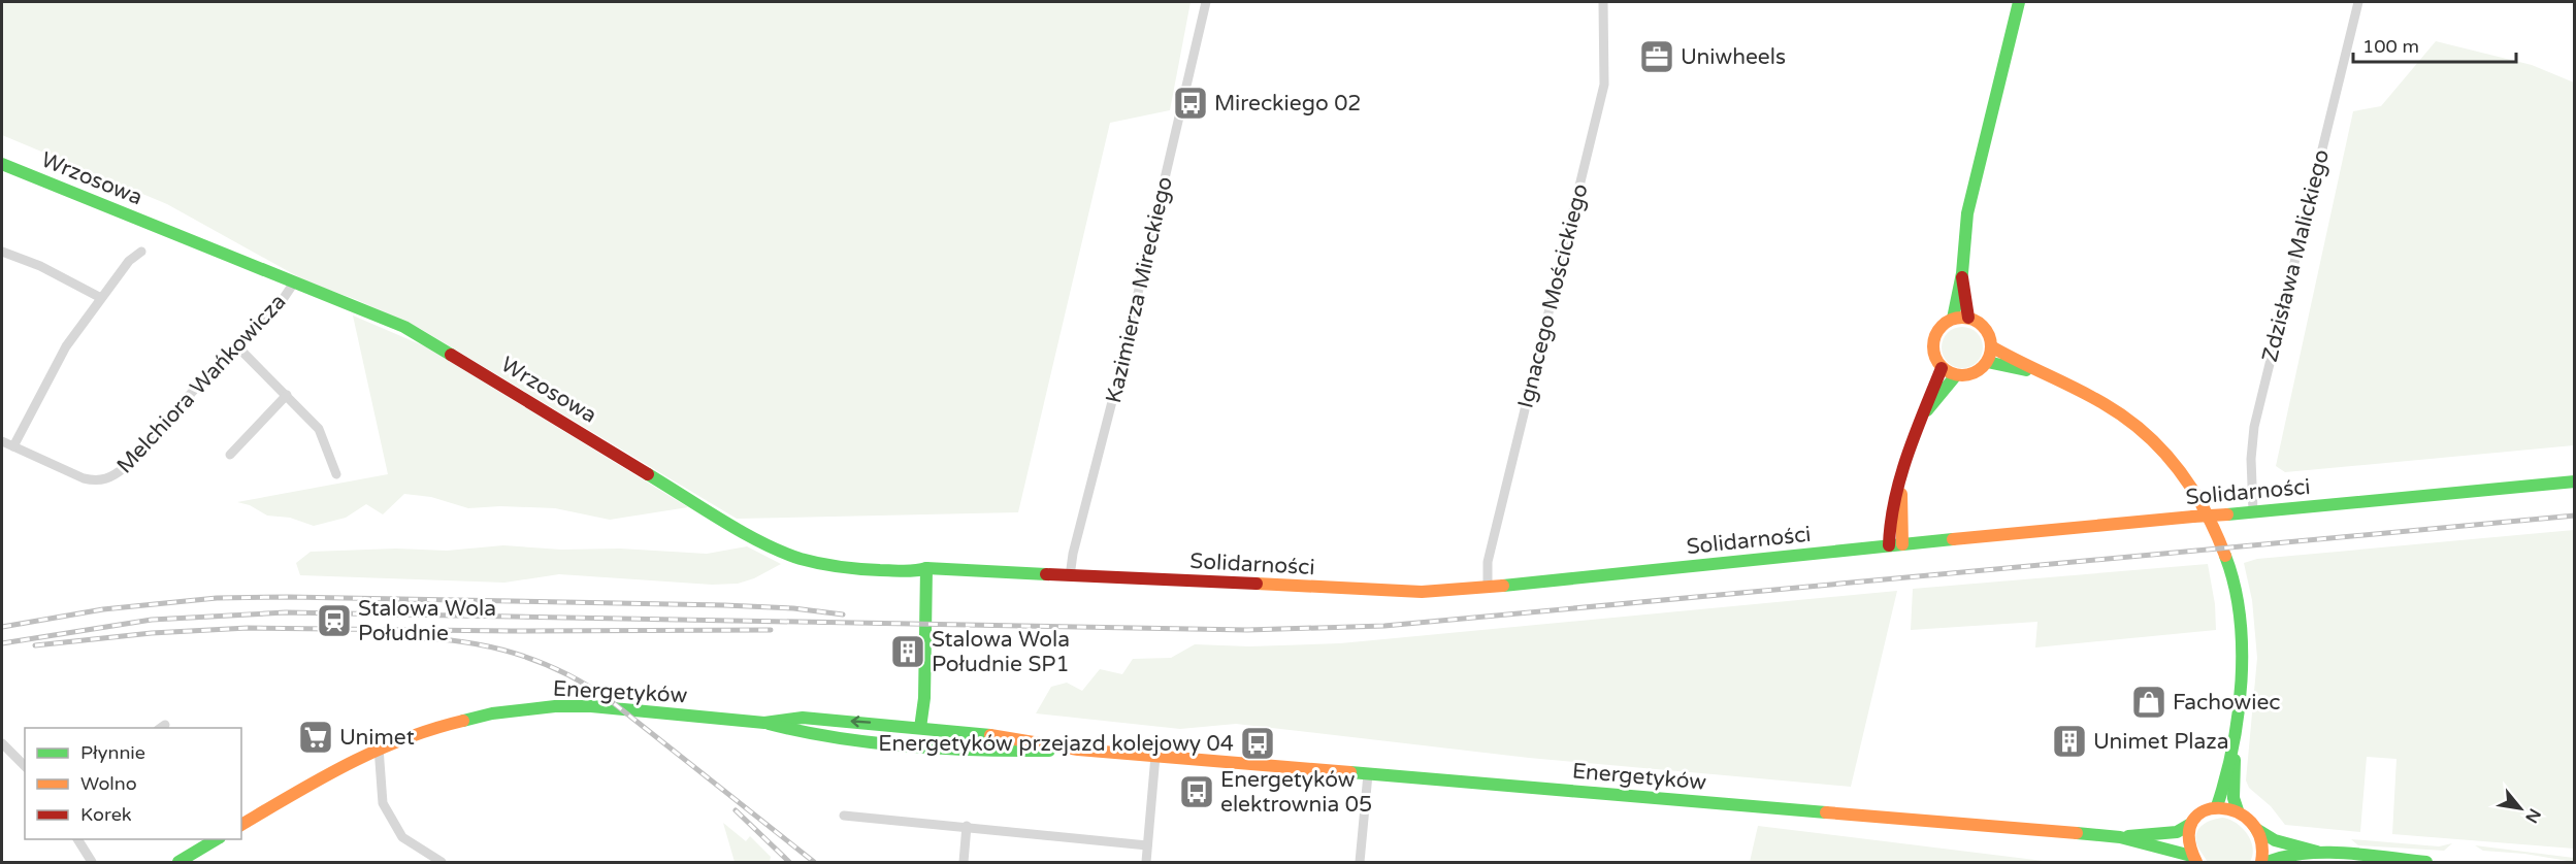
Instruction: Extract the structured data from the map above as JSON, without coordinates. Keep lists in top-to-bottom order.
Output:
{
  "streets": {
    "street": [
      "Wrzosowa",
      "Zdzisława Malickiego",
      "Kazimierza Mireckiego",
      "Ignacego Mościckiego",
      "Melchiora Wańkowicza",
      "Solidarności",
      "Energetyków"
    ]
  },
  "crossings": [
    ["Wrzosowa", "Melchiora Wańkowicza"],
    ["Wrzosowa", "Solidarności"],
    ["Zdzisława Malickiego", "Solidarności"],
    ["Kazimierza Mireckiego", "Solidarności"],
    ["Ignacego Mościckiego", "Solidarności"]
  ],
  "places": {
    "office": ["Uniwheels"],
    "bus stop": ["Mireckiego 02", "Energetyków przejazd kolejowy 04", "Energetyków elektrownia 05"],
    "station": ["Stalowa Wola Południe"],
    "building": ["Stalowa Wola Południe SP1", "Unimet Plaza"],
    "shop": ["Fachowiec"],
    "supermarket": ["Unimet"]
  },
  "legend": ["Płynnie", "Wolno", "Korek"],
  "scale_bar": "100 m",
  "north": "bottom right"
}
